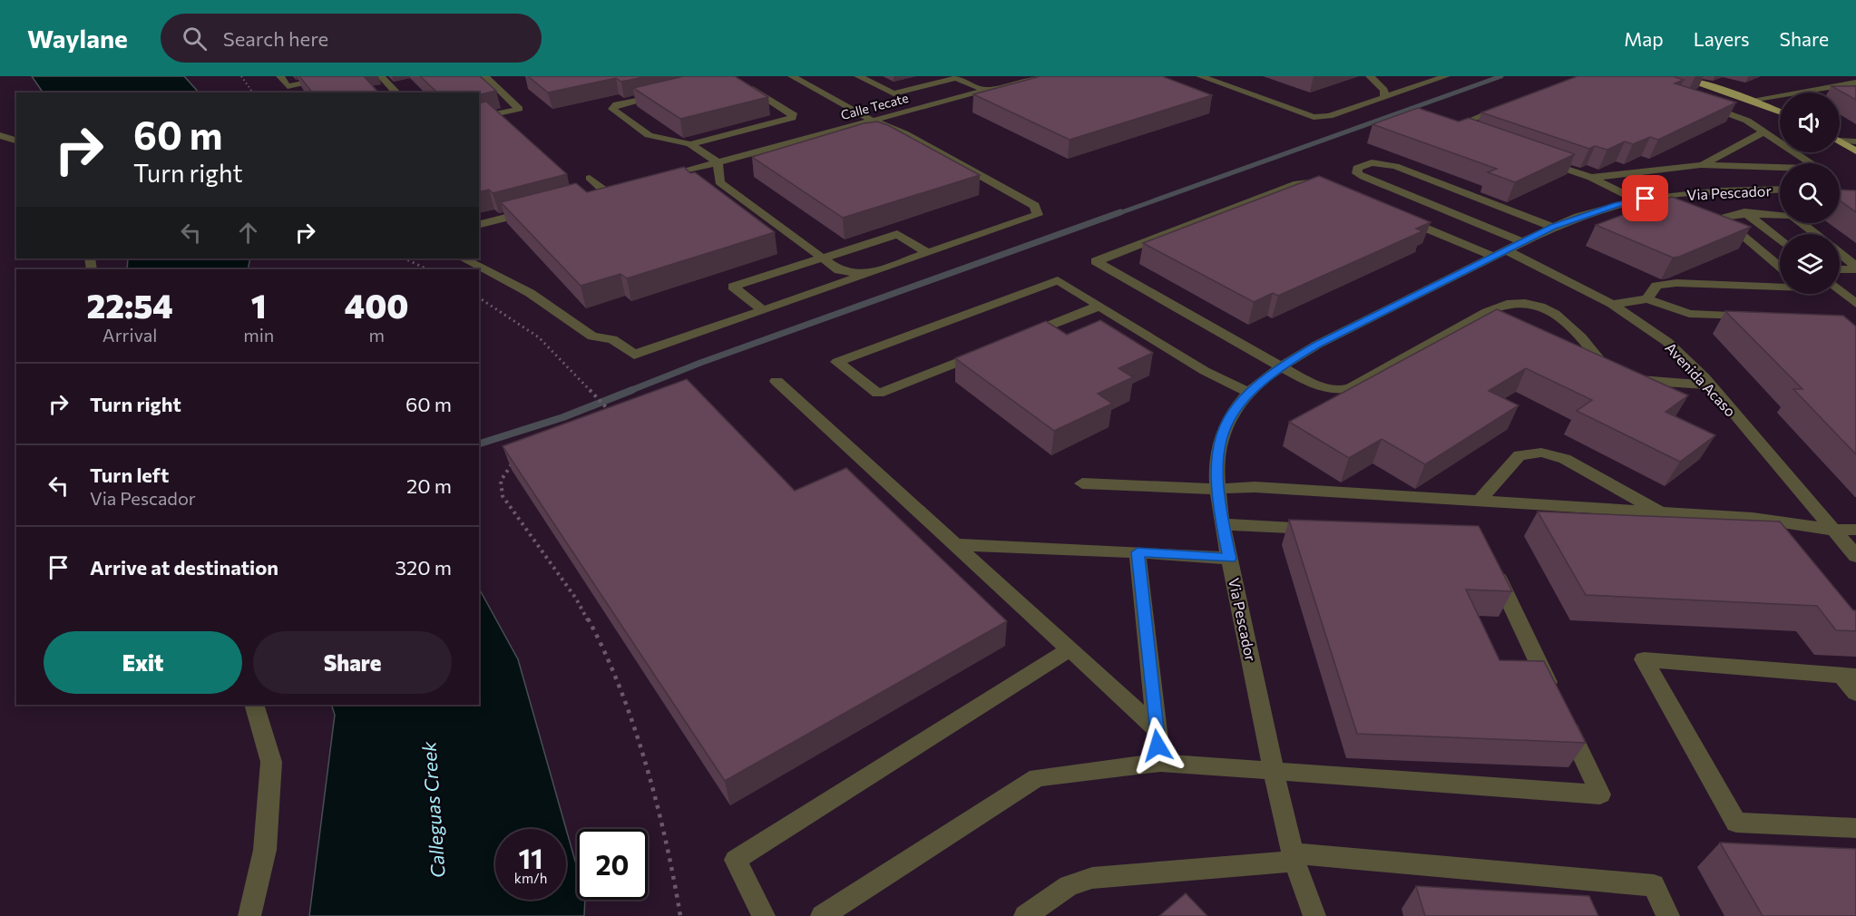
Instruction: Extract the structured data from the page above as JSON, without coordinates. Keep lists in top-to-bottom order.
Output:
{
  "streets": {
    "street": ["Calle Tecate", "Via Pescador", "Avenida Acaso"]
  },
  "crossings": [
    ["Via Pescador", "Avenida Acaso"]
  ],
  "water": ["Calleguas Creek"],
  "page": {
    "header": "Waylane",
    "search": "Search here",
    "nav": ["Map", "Layers", "Share"],
    "turn": ["60 m", "Turn right"],
    "eta": [
      "22:54",
      "Arrival",
      "1",
      "min",
      "400",
      "m"
    ],
    "list": [
      {
        "name": "Turn right",
        "value": "60 m"
      },
      {
        "name": "Turn left",
        "note": "Via Pescador",
        "value": "20 m"
      },
      {
        "name": "Arrive at destination",
        "value": "320 m"
      }
    ],
    "buttons": ["Exit", "Share"],
    "speed": "11 km/h",
    "limit": "20"
  }
}
